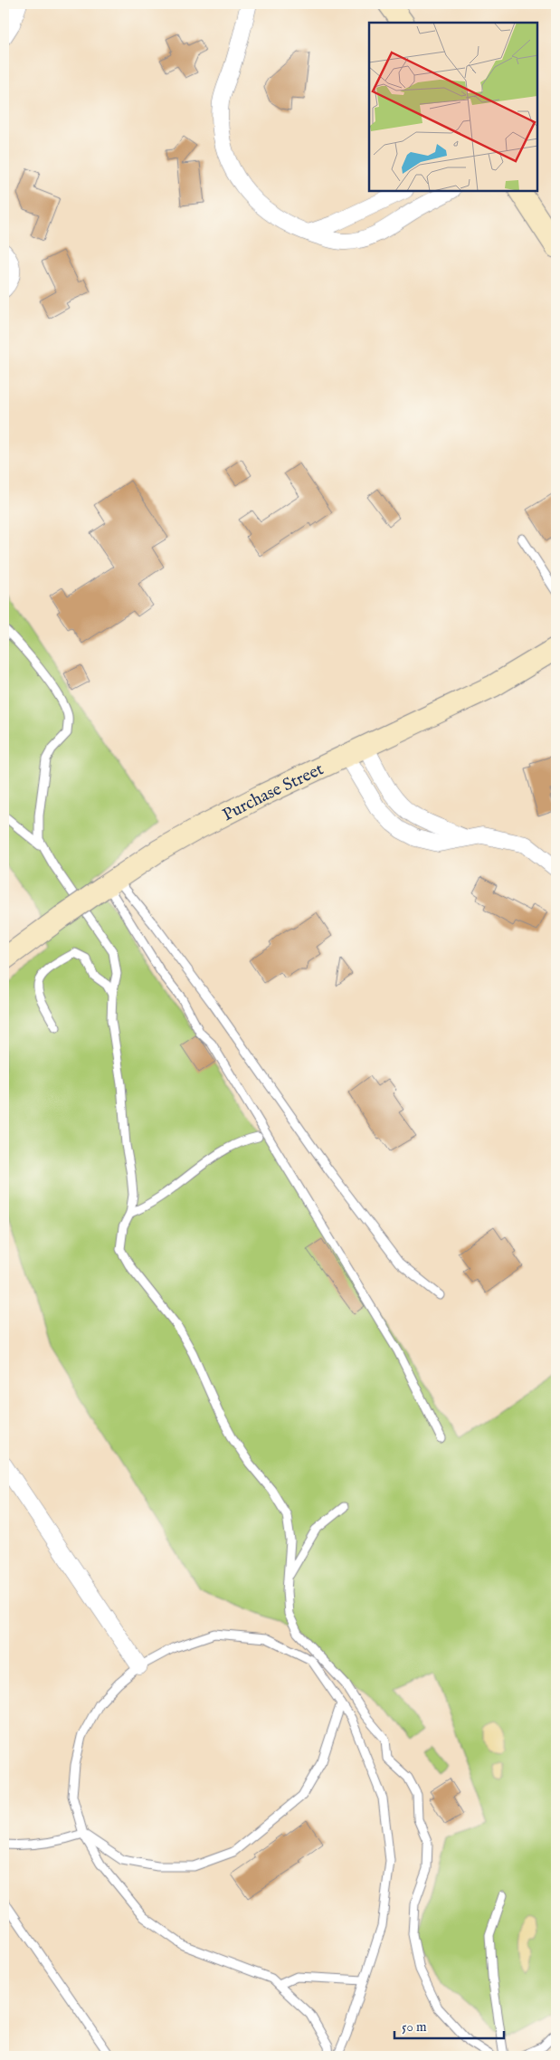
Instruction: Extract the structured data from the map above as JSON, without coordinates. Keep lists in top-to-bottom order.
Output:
{
  "streets": {
    "main road": ["Purchase Street"]
  },
  "scale_bar": "50 m"
}
